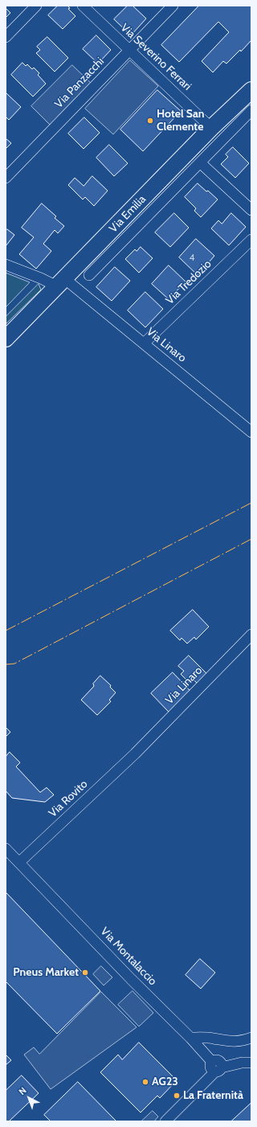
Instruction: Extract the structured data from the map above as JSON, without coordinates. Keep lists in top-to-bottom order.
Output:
{
  "streets": {
    "main road": ["Via Emilia"],
    "street": [
      "Via Severino Ferrari",
      "Via Panzacchi",
      "Via Tredozio",
      "Via Linaro",
      "Via Rovito",
      "Via Montalaccio"
    ]
  },
  "crossings": [
    ["Via Severino Ferrari", "Via Panzacchi"],
    ["Via Severino Ferrari", "Via Emilia"],
    ["Via Emilia", "Via Linaro"],
    ["Via Tredozio", "Via Linaro"],
    ["Via Linaro", "Via Rovito"],
    ["Via Rovito", "Via Montalaccio"]
  ],
  "places": [
    "Hotel San Clemente",
    "Pneus Market",
    "AG23",
    "La Fraternità"
  ],
  "house_numbers": ["4"],
  "north": "top left"
}
